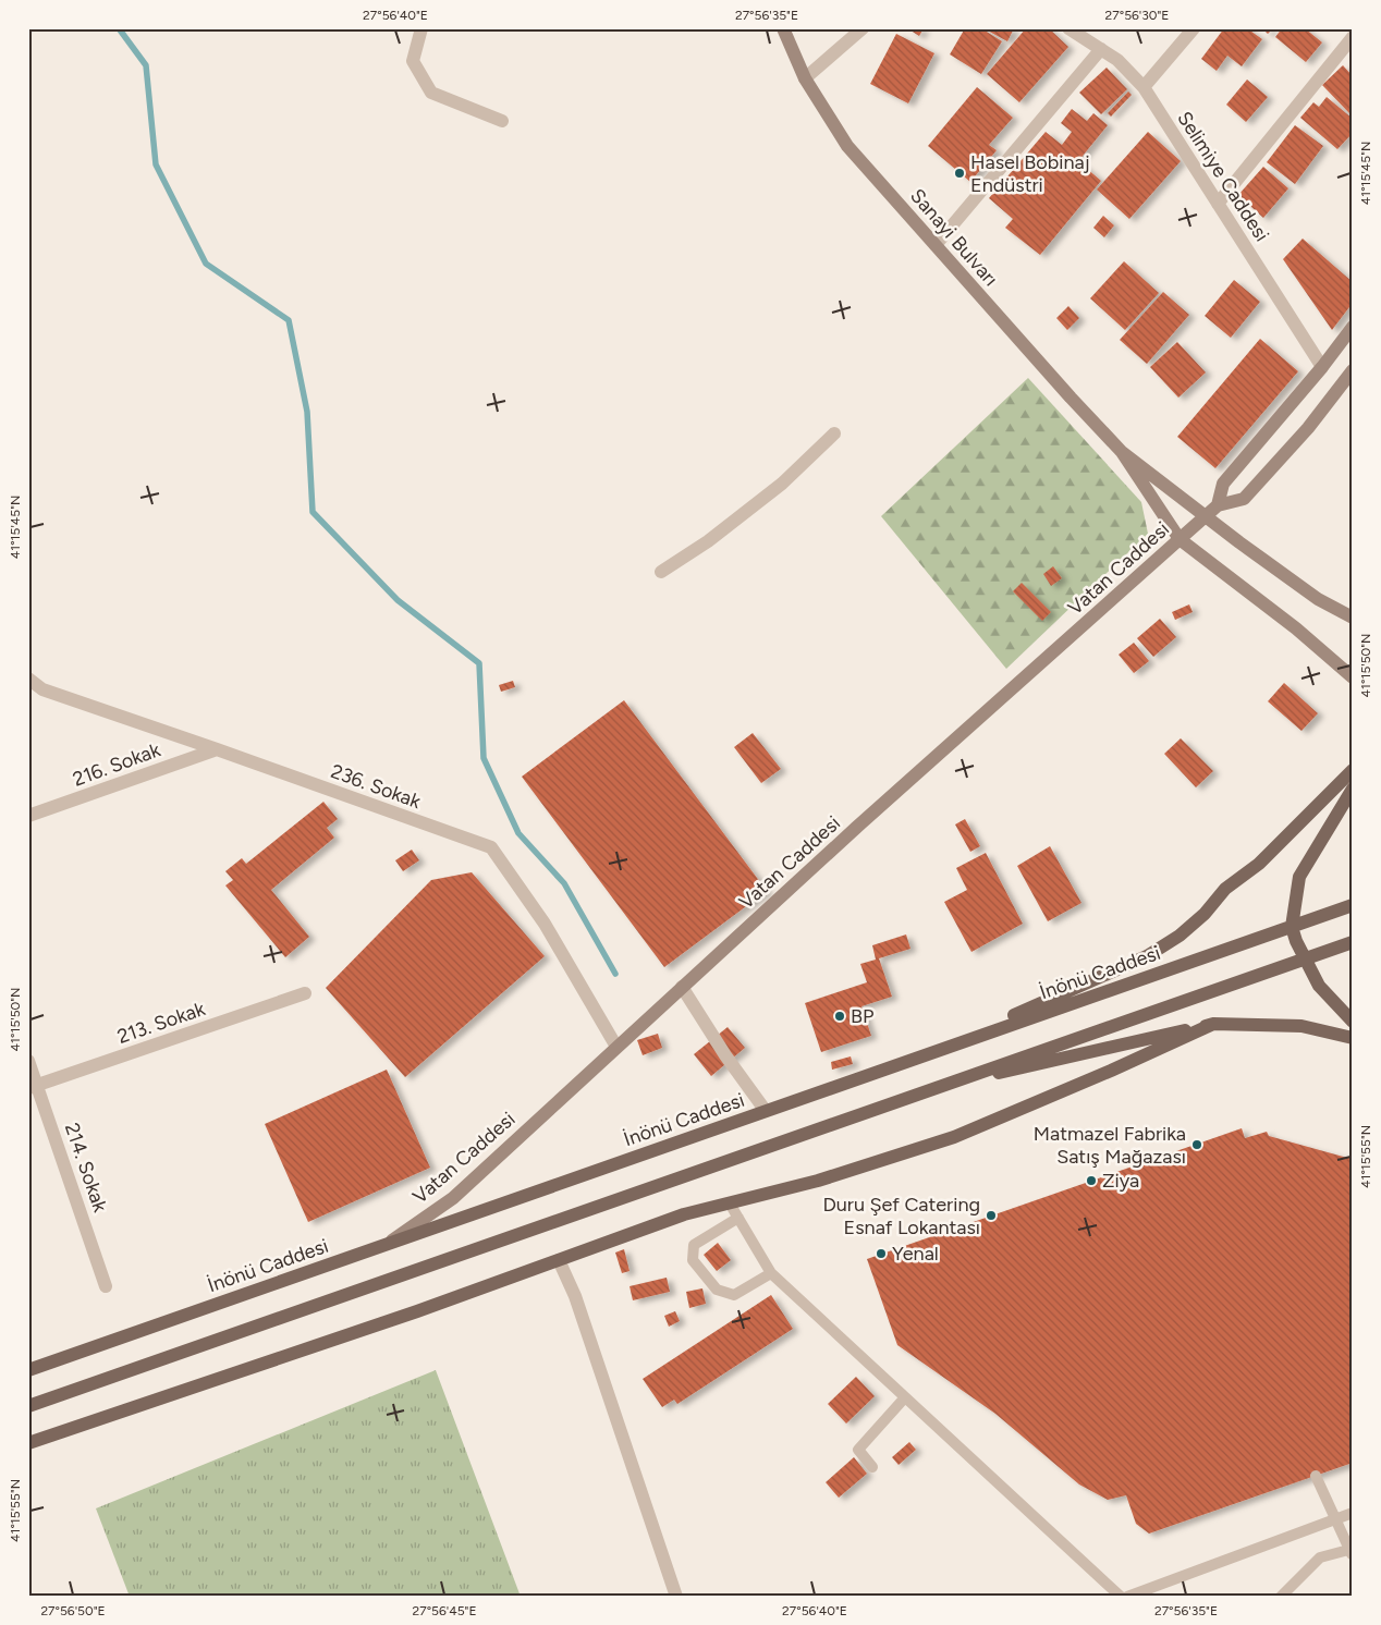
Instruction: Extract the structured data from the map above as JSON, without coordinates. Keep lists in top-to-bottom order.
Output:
{
  "streets": {
    "main road": ["Sanayi Bulvarı", "Vatan Caddesi", "İnönü Caddesi"],
    "street": [
      "Selimiye Caddesi",
      "216. Sokak",
      "236. Sokak",
      "213. Sokak",
      "214. Sokak"
    ]
  },
  "crossings": [
    ["Selimiye Caddesi", "Vatan Caddesi"],
    ["Vatan Caddesi", "236. Sokak"],
    ["Vatan Caddesi", "İnönü Caddesi"],
    ["216. Sokak", "236. Sokak"],
    ["213. Sokak", "214. Sokak"]
  ],
  "places": [
    "Hasel Bobinaj Endüstri",
    "BP",
    "Matmazel Fabrika Satış Mağazası",
    "Ziya",
    "Duru Şef Catering Esnaf Lokantası",
    "Yenal"
  ],
  "coordinates": [
    "27°56'40\"E",
    "27°56'35\"E",
    "27°56'30\"E",
    "41°15'45\"N",
    "41°15'50\"N",
    "41°15'55\"N",
    "27°56'50\"E",
    "27°56'45\"E"
  ]
}
